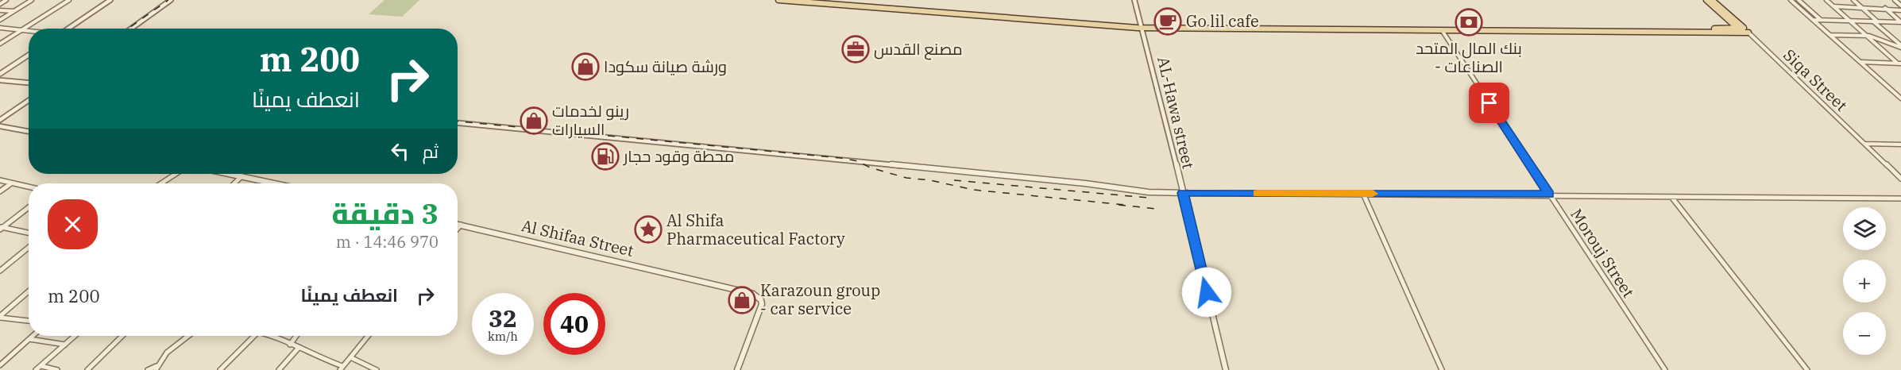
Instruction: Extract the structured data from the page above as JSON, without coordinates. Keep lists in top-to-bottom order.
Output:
{
  "streets": {
    "street": [
      "Siqa Street",
      "AL-Hawa street",
      "Al Shifaa Street",
      "Morouj Street"
    ]
  },
  "places": {
    "cafe": ["Go lil cafe"],
    "bank": ["بنك المال المتحد - الصناعات"],
    "office": ["مصنع القدس"],
    "shop": ["ورشة صيانة سكودا", "رينو لخدمات السيارات", "Karazoun group - car service"],
    "fuel station": ["محطة وقود حجار"],
    "place": ["Al Shifa Pharmaceutical Factory"]
  },
  "page": {
    "turn": ["200 m", "انعطف يمينًا"],
    "then": "ثم",
    "heading": ["3 دقيقة", "970 m · 14:46"],
    "map_buttons": ["+", "−"],
    "list": [
      {
        "name": "انعطف يمينًا",
        "value": "200 m"
      }
    ],
    "speed": "32 km/h",
    "limit": "40"
  }
}
